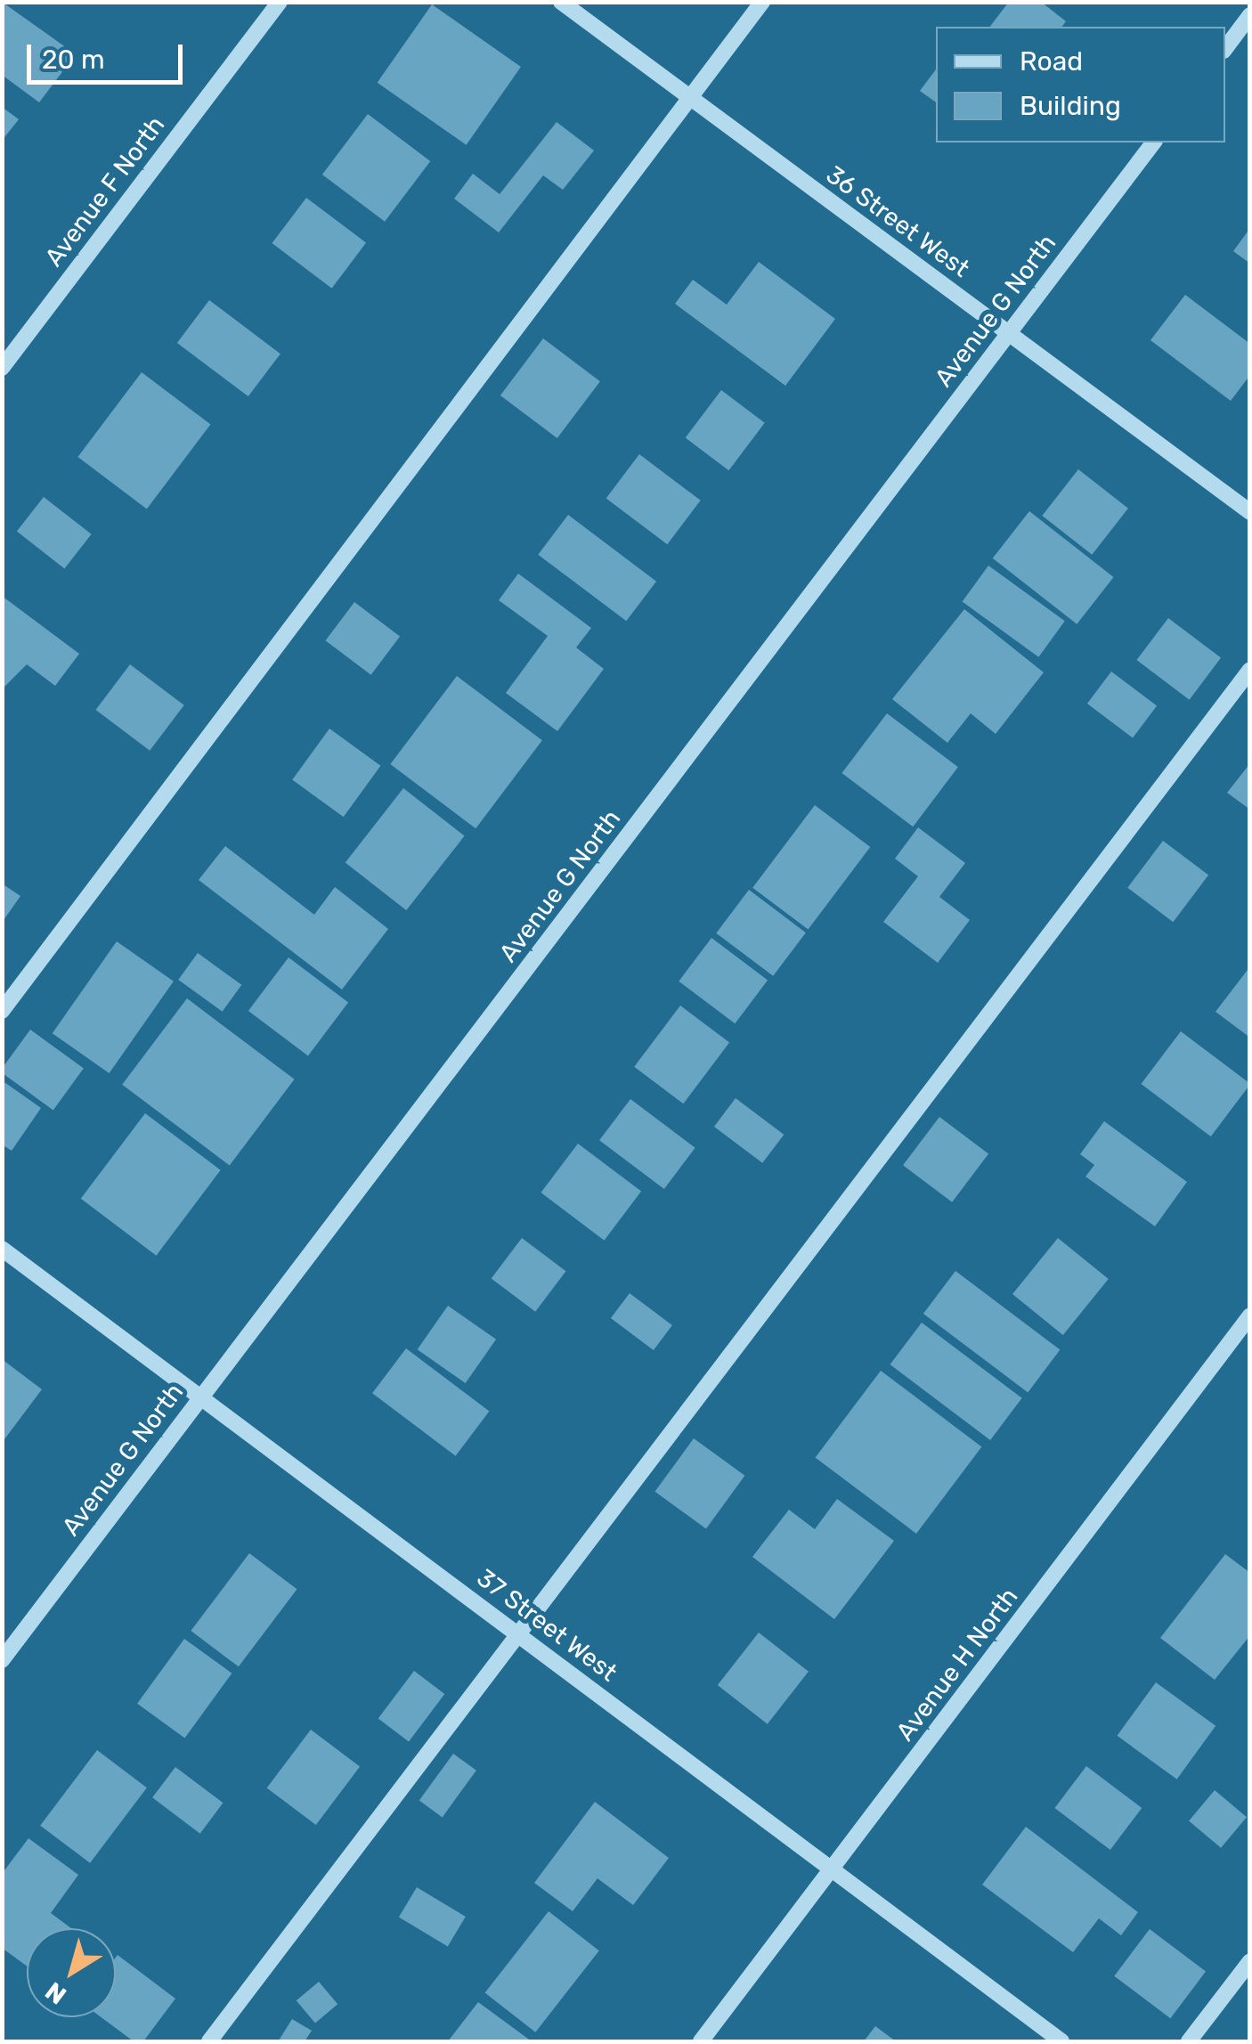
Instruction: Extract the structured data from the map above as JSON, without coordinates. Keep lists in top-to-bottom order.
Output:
{
  "streets": {
    "street": [
      "Avenue F North",
      "36 Street West",
      "Avenue G North",
      "37 Street West",
      "Avenue H North"
    ]
  },
  "crossings": [
    ["36 Street West", "Avenue G North"],
    ["Avenue G North", "37 Street West"],
    ["37 Street West", "Avenue H North"]
  ],
  "legend": ["Road", "Building"],
  "scale_bar": "20 m",
  "north": "bottom left"
}
